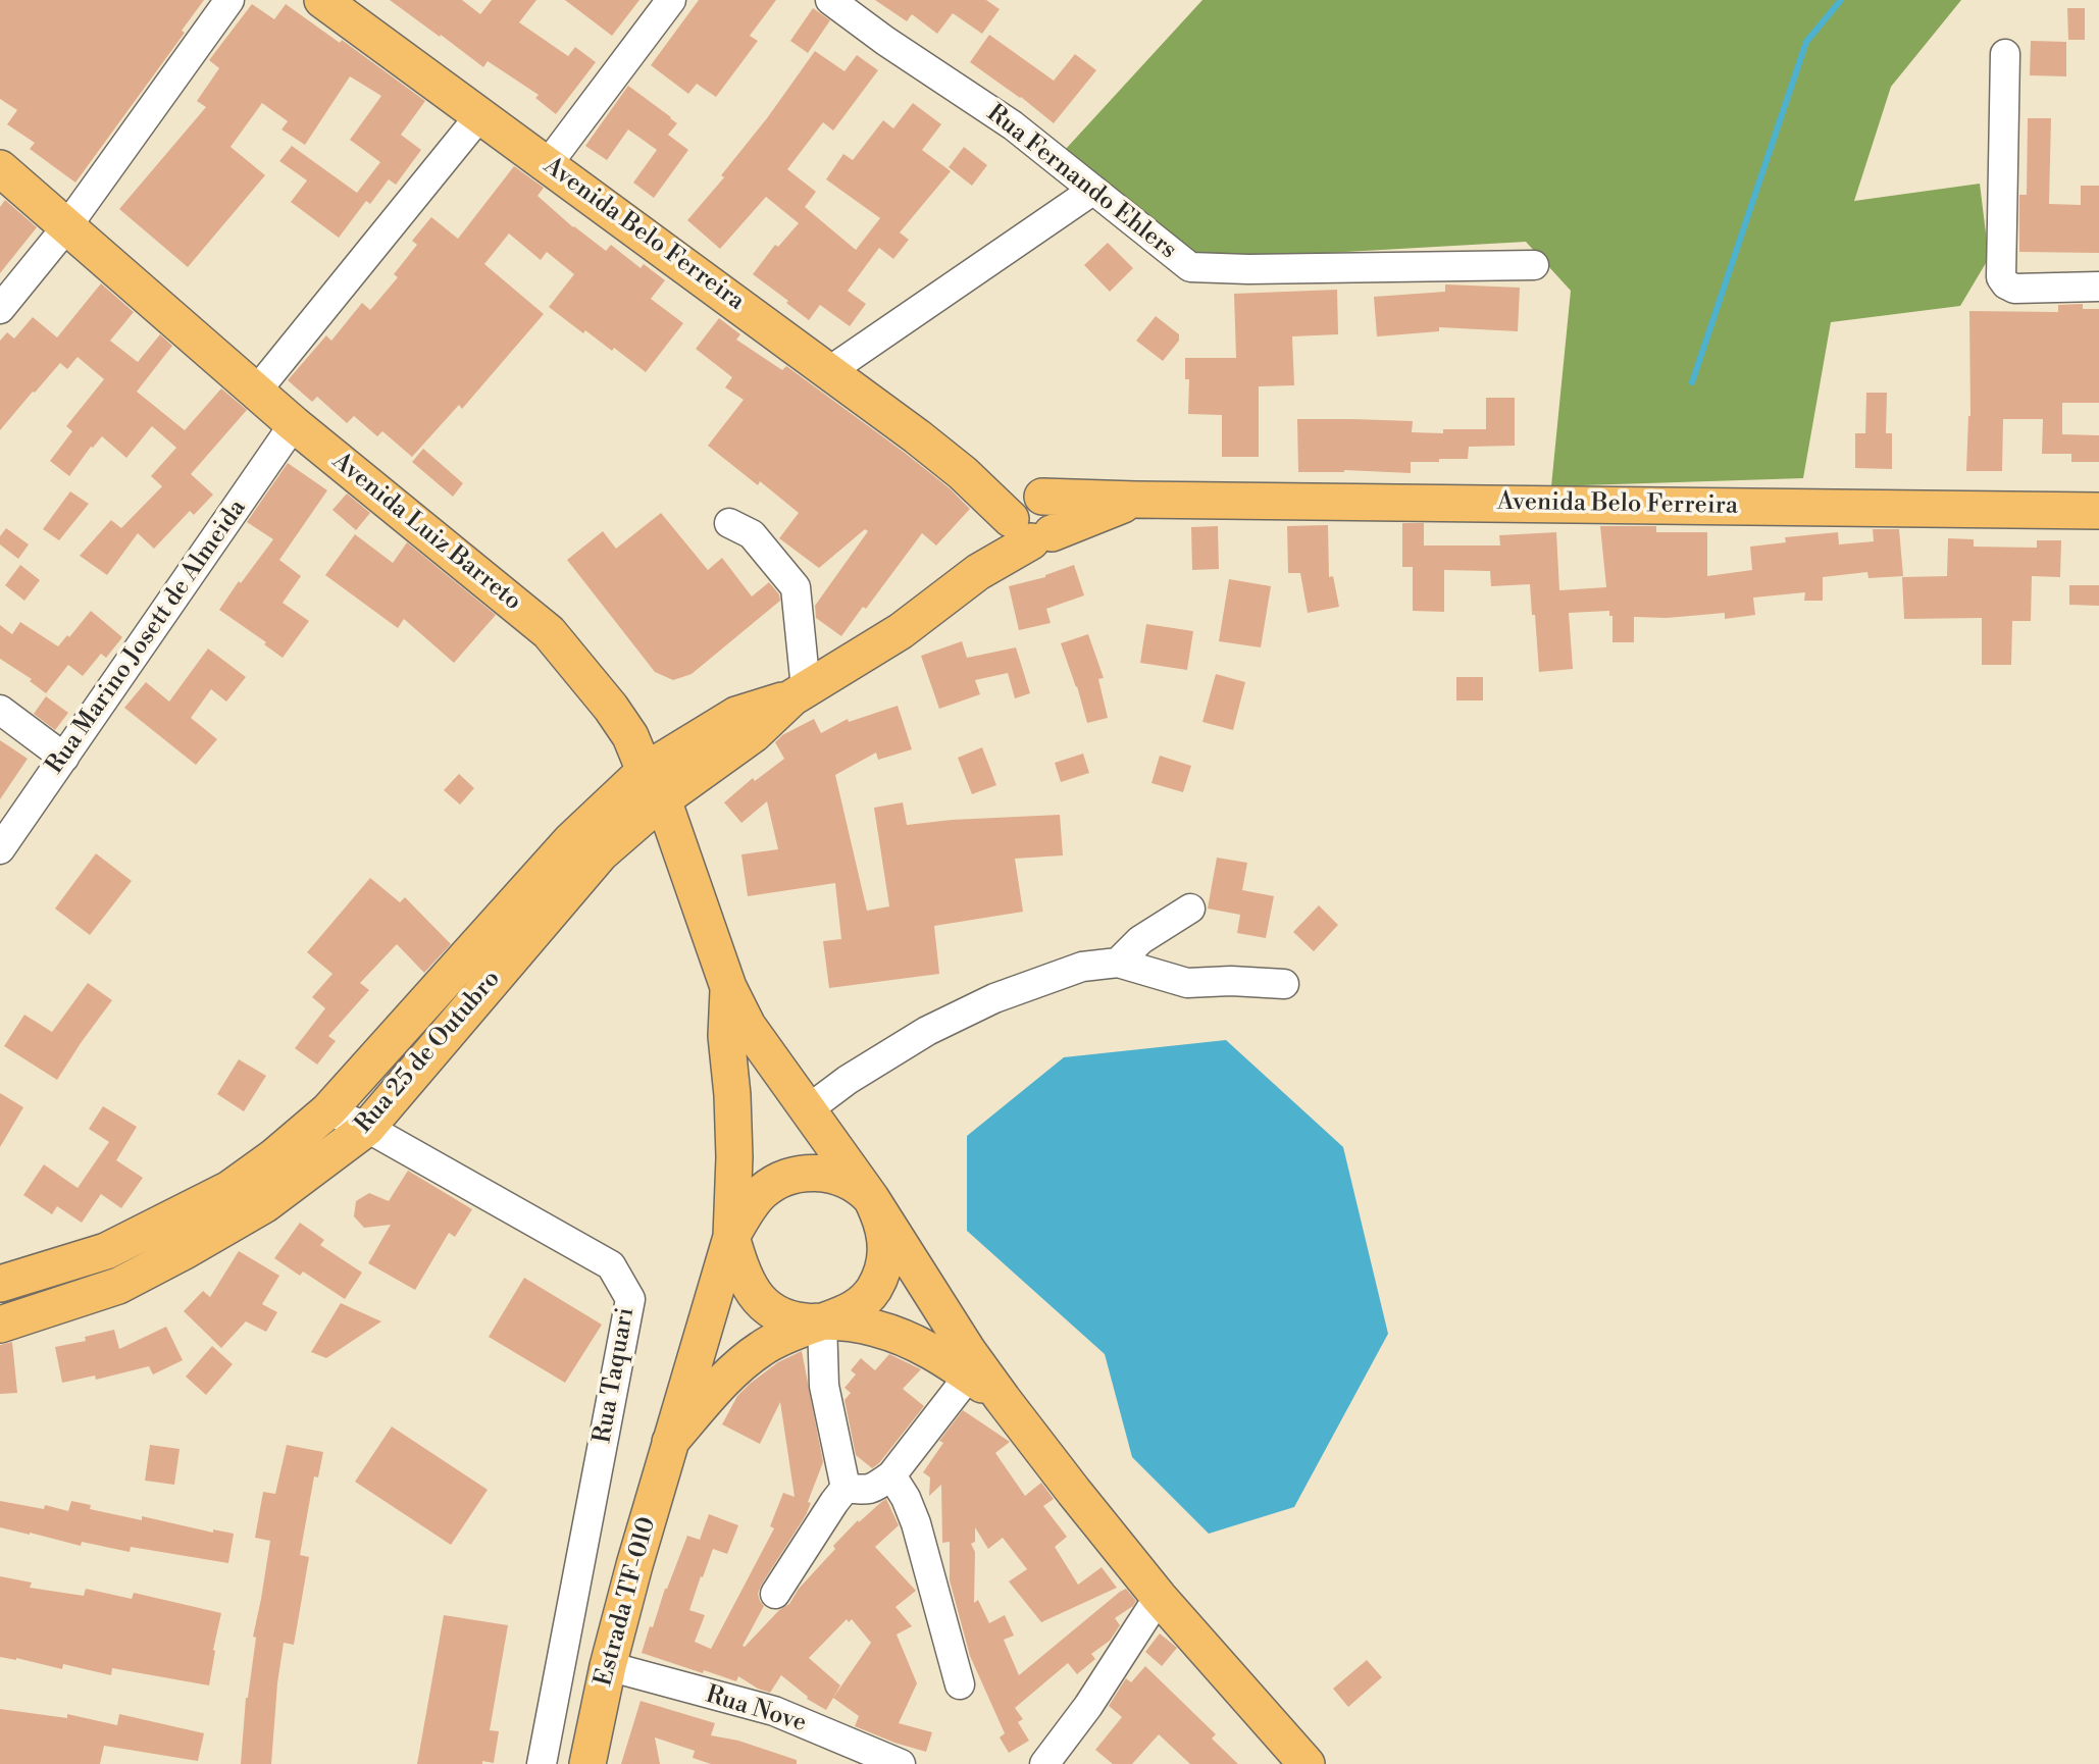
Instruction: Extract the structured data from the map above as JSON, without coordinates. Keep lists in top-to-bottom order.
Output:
{
  "streets": {
    "main road": [
      "Avenida Belo Ferreira",
      "Avenida Luiz Barreto",
      "Rua 25 de Outubro",
      "Estrada TF-010"
    ],
    "street": [
      "Rua Fernando Ehlers",
      "Rua Marino Josett de Almeida",
      "Rua Taquari",
      "Rua Nove"
    ]
  },
  "crossings": [
    ["Avenida Luiz Barreto", "Rua Marino Josett de Almeida"],
    ["Avenida Luiz Barreto", "Rua 25 de Outubro"],
    ["Rua 25 de Outubro", "Rua Taquari"],
    ["Estrada TF-010", "Rua Nove"]
  ]
}
